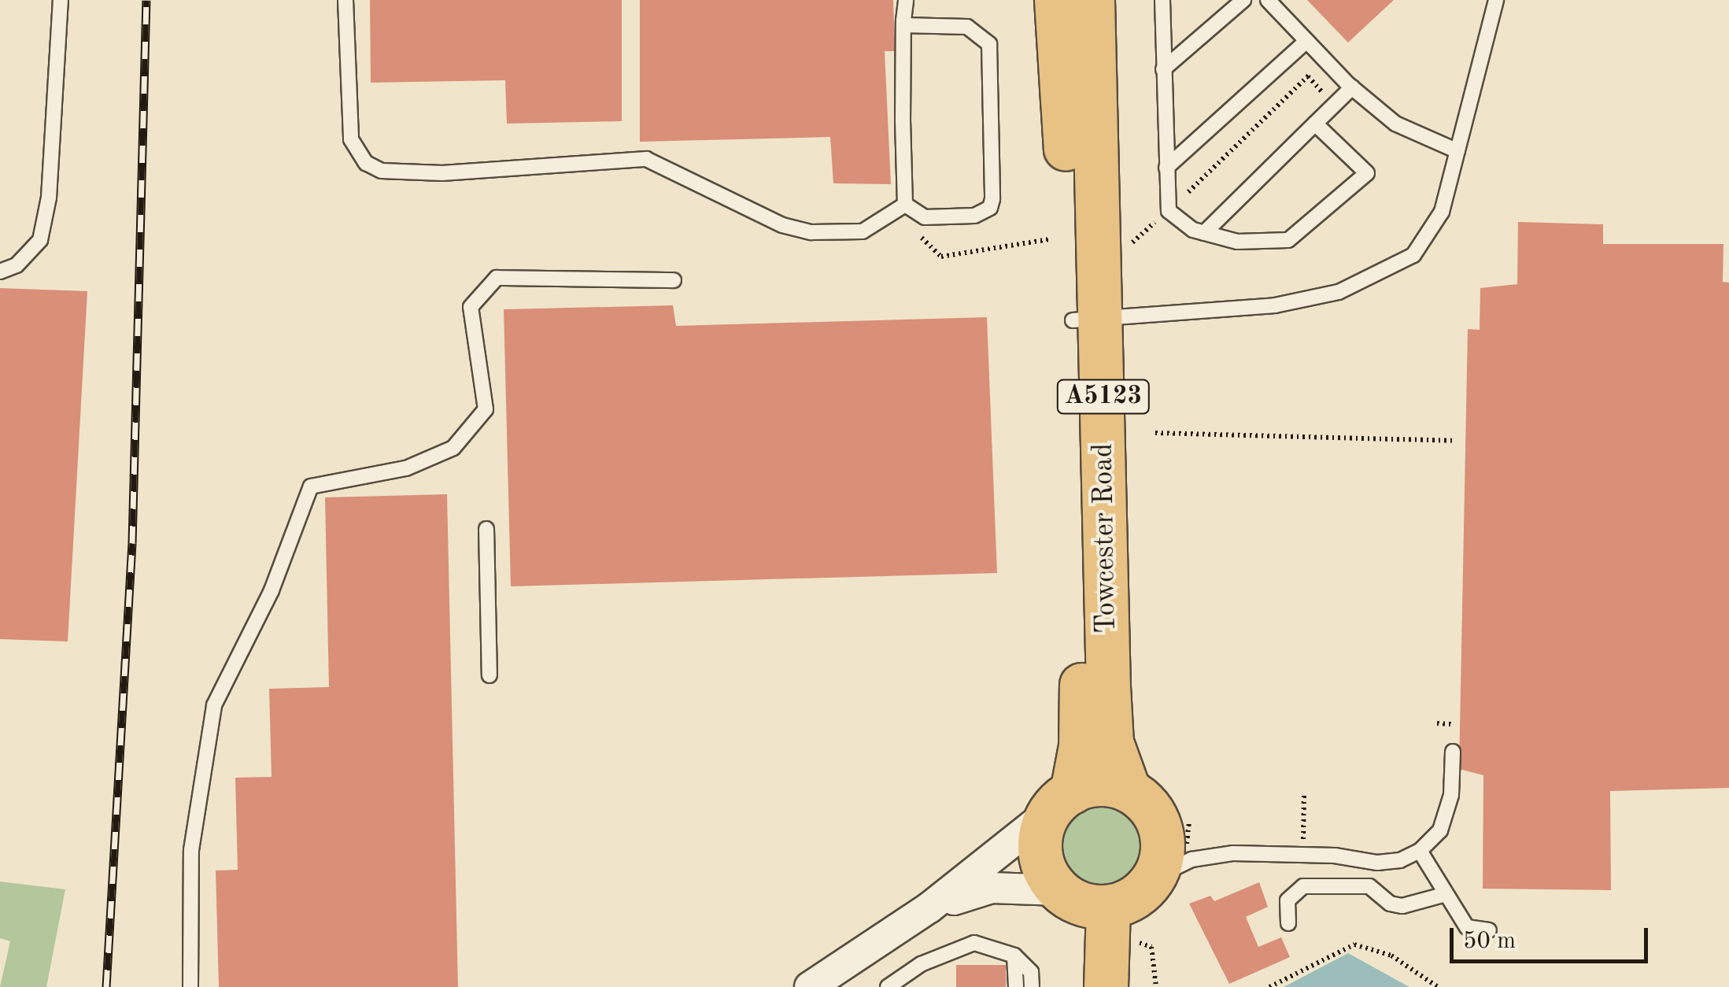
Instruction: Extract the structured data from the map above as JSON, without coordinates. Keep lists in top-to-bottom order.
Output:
{
  "streets": {
    "main road": ["A5123", "Towcester Road"]
  },
  "crossings": [
    ["A5123", "Towcester Road"]
  ],
  "scale_bar": "50 m"
}
